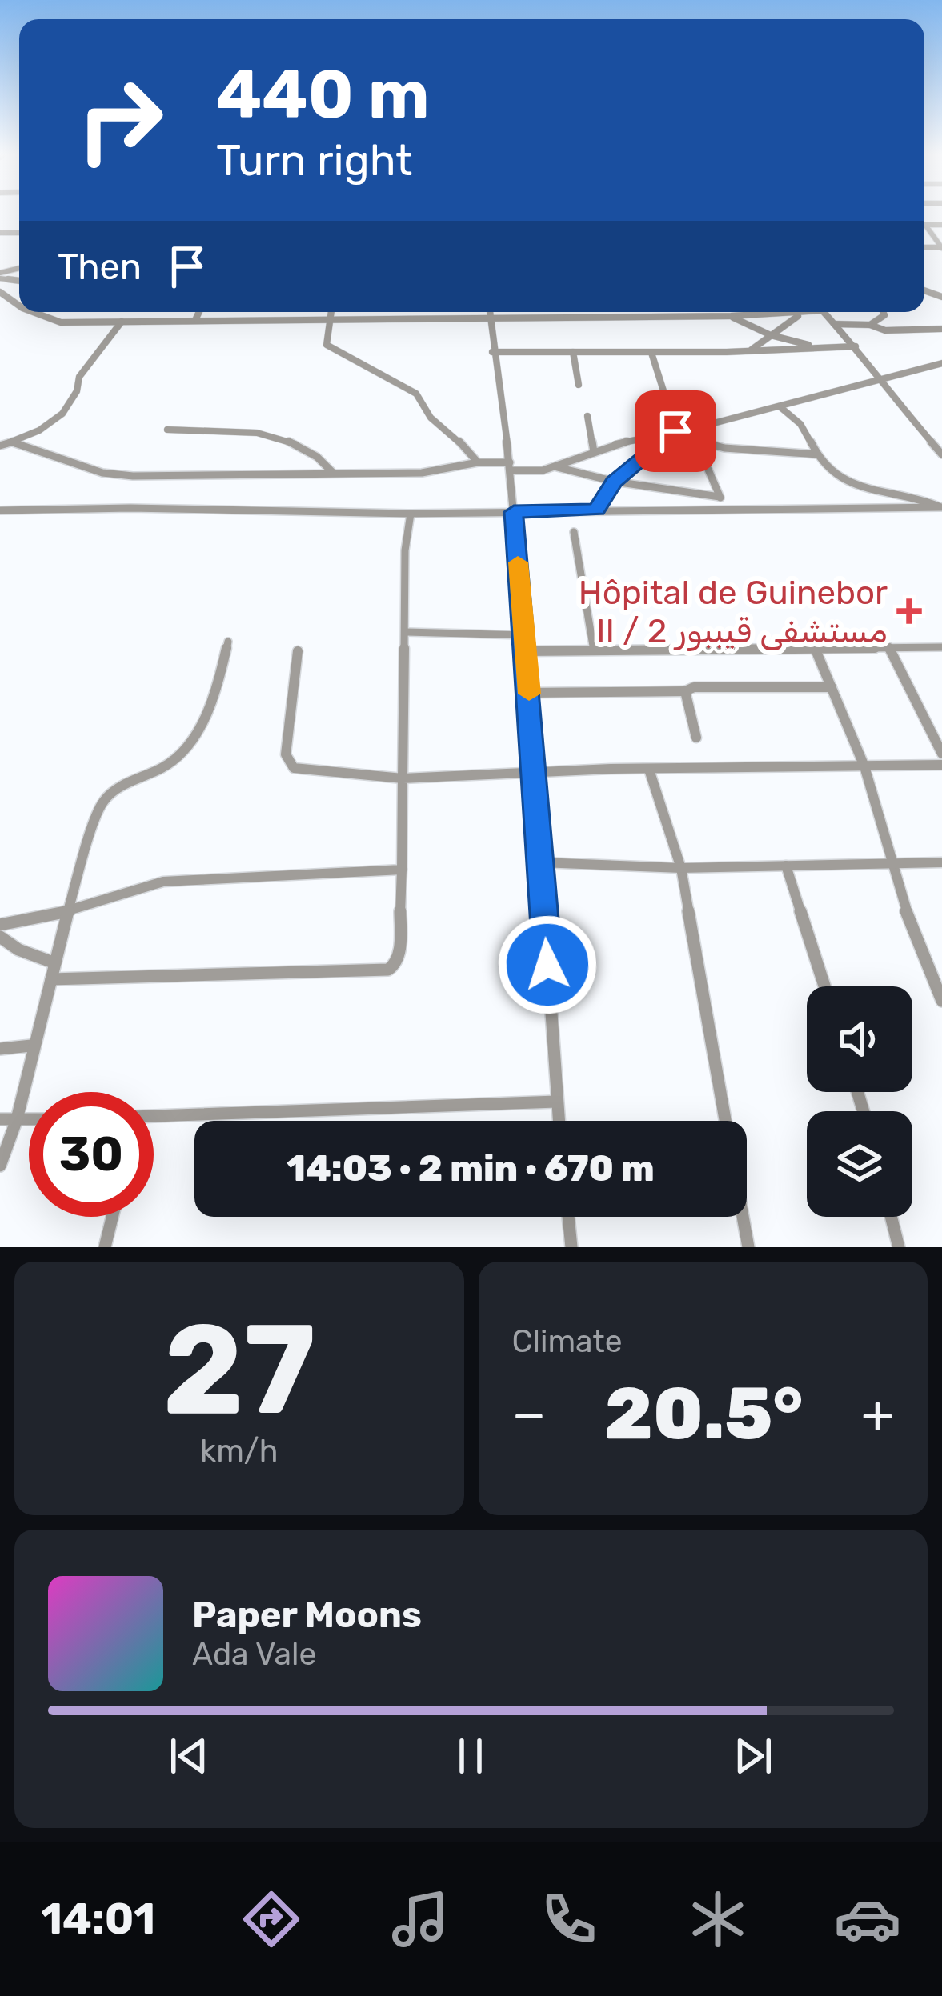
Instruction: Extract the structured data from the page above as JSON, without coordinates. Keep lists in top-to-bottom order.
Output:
{
  "places": {
    "health": ["Hôpital de Guinebor II / مستشفى قيببور 2"]
  },
  "page": {
    "turn": ["440 m", "Turn right"],
    "then": "Then",
    "limit": "30",
    "trip": "14:03 · 2 min · 670 m",
    "tile": [
      ["27", "km/h"],
      "Climate"
    ],
    "heat": ["−", "20.5°", "+"],
    "song": ["Paper Moons", "Ada Vale"],
    "tabs": "14:01"
  }
}
